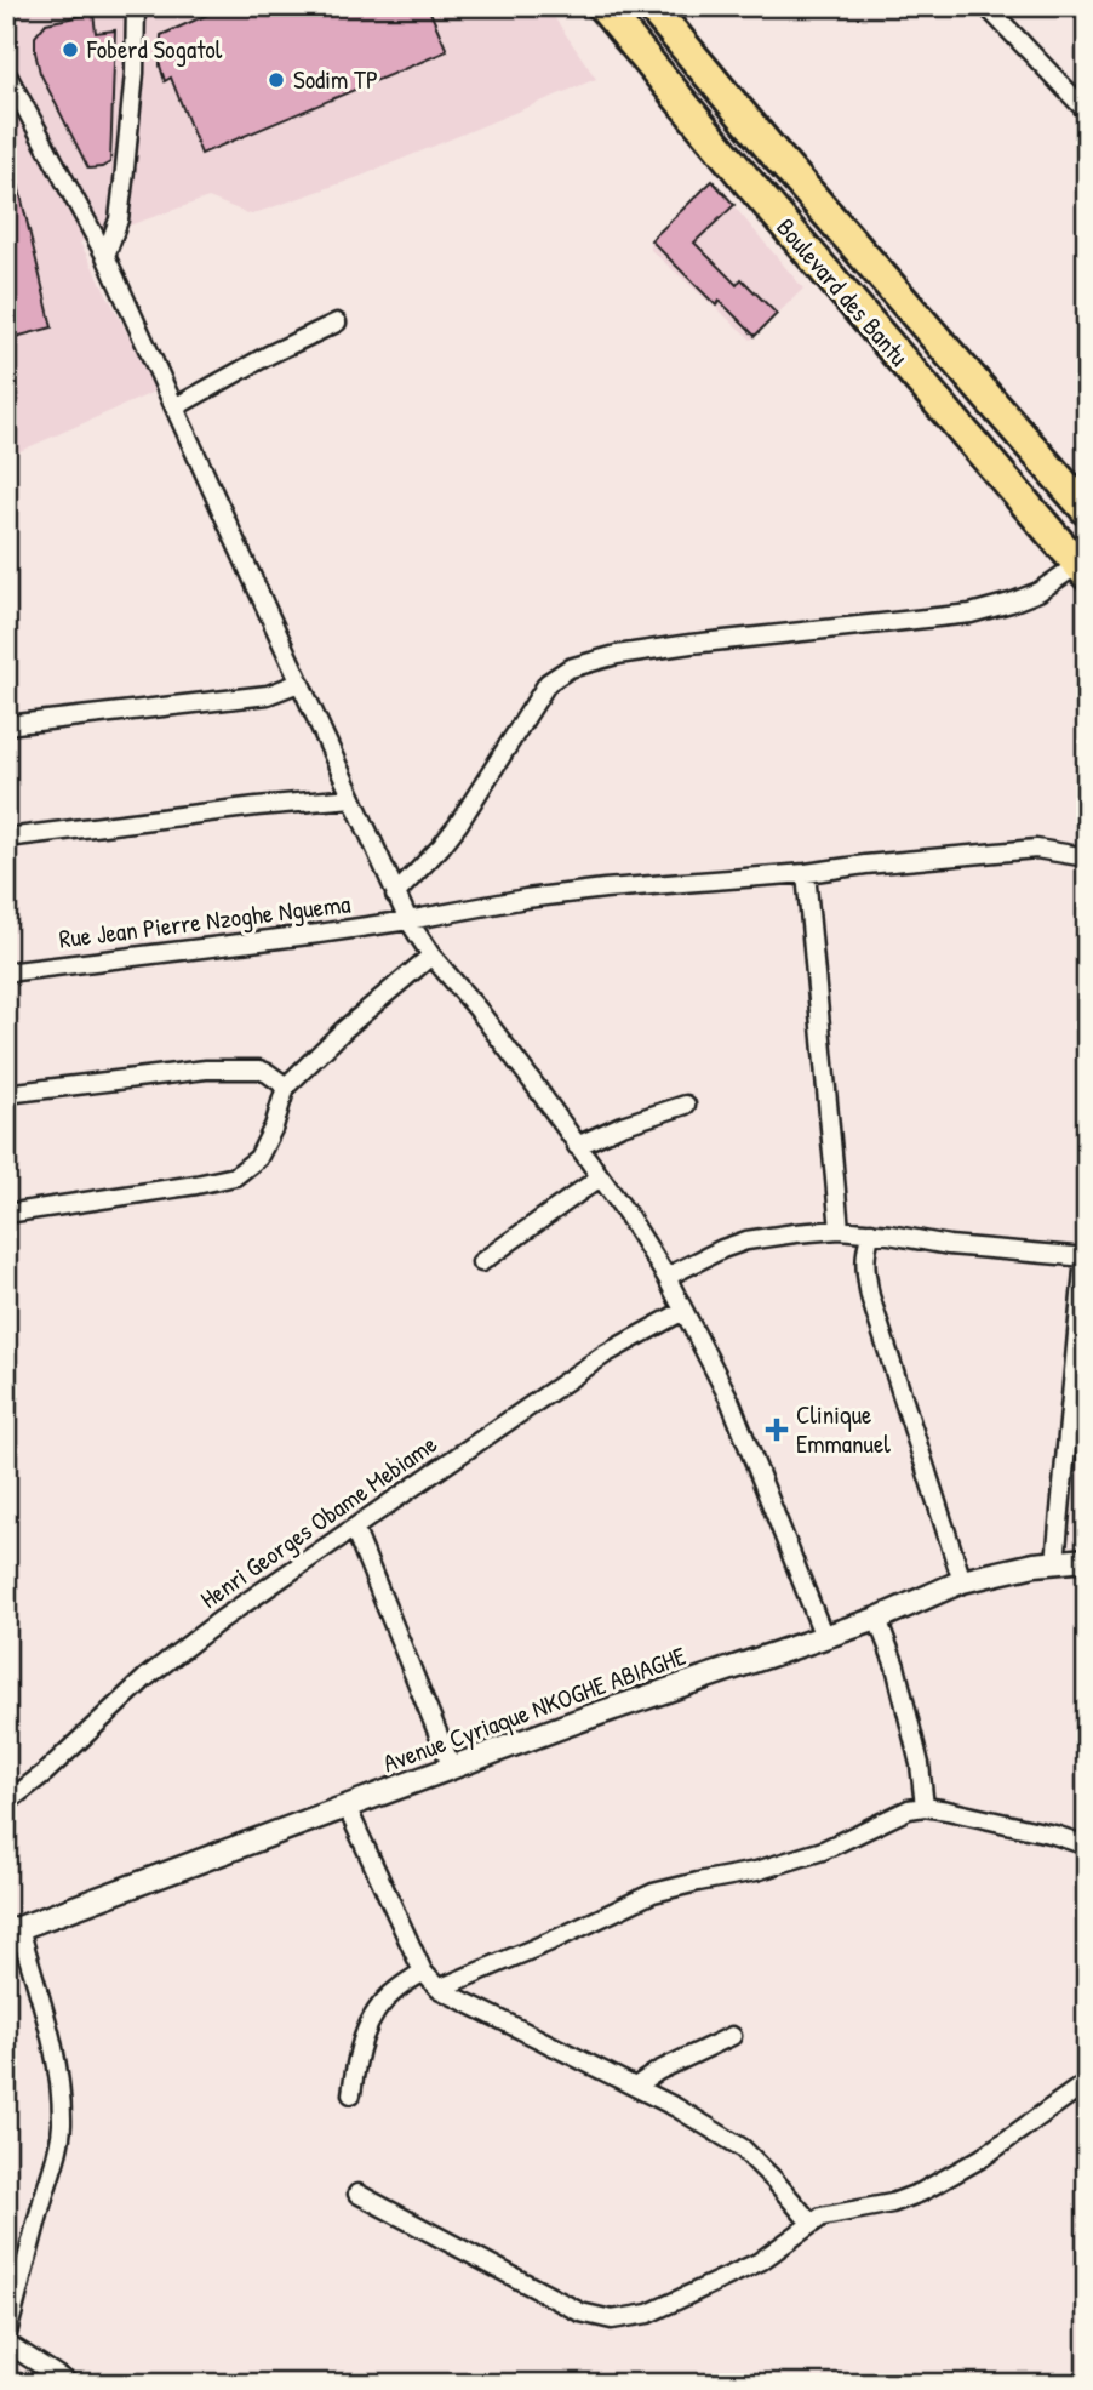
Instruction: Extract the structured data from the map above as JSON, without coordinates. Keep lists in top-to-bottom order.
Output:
{
  "streets": {
    "highway": ["Boulevard des Bantu"],
    "street": ["Rue Jean Pierre Nzoghe Nguema", "Henri Georges Obame Mebiame", "Avenue Cyriaque NKOGHE ABIAGHE"]
  },
  "places": {
    "other": ["Foberd Sogatol", "Sodim TP"],
    "health": ["Clinique Emmanuel"]
  }
}
